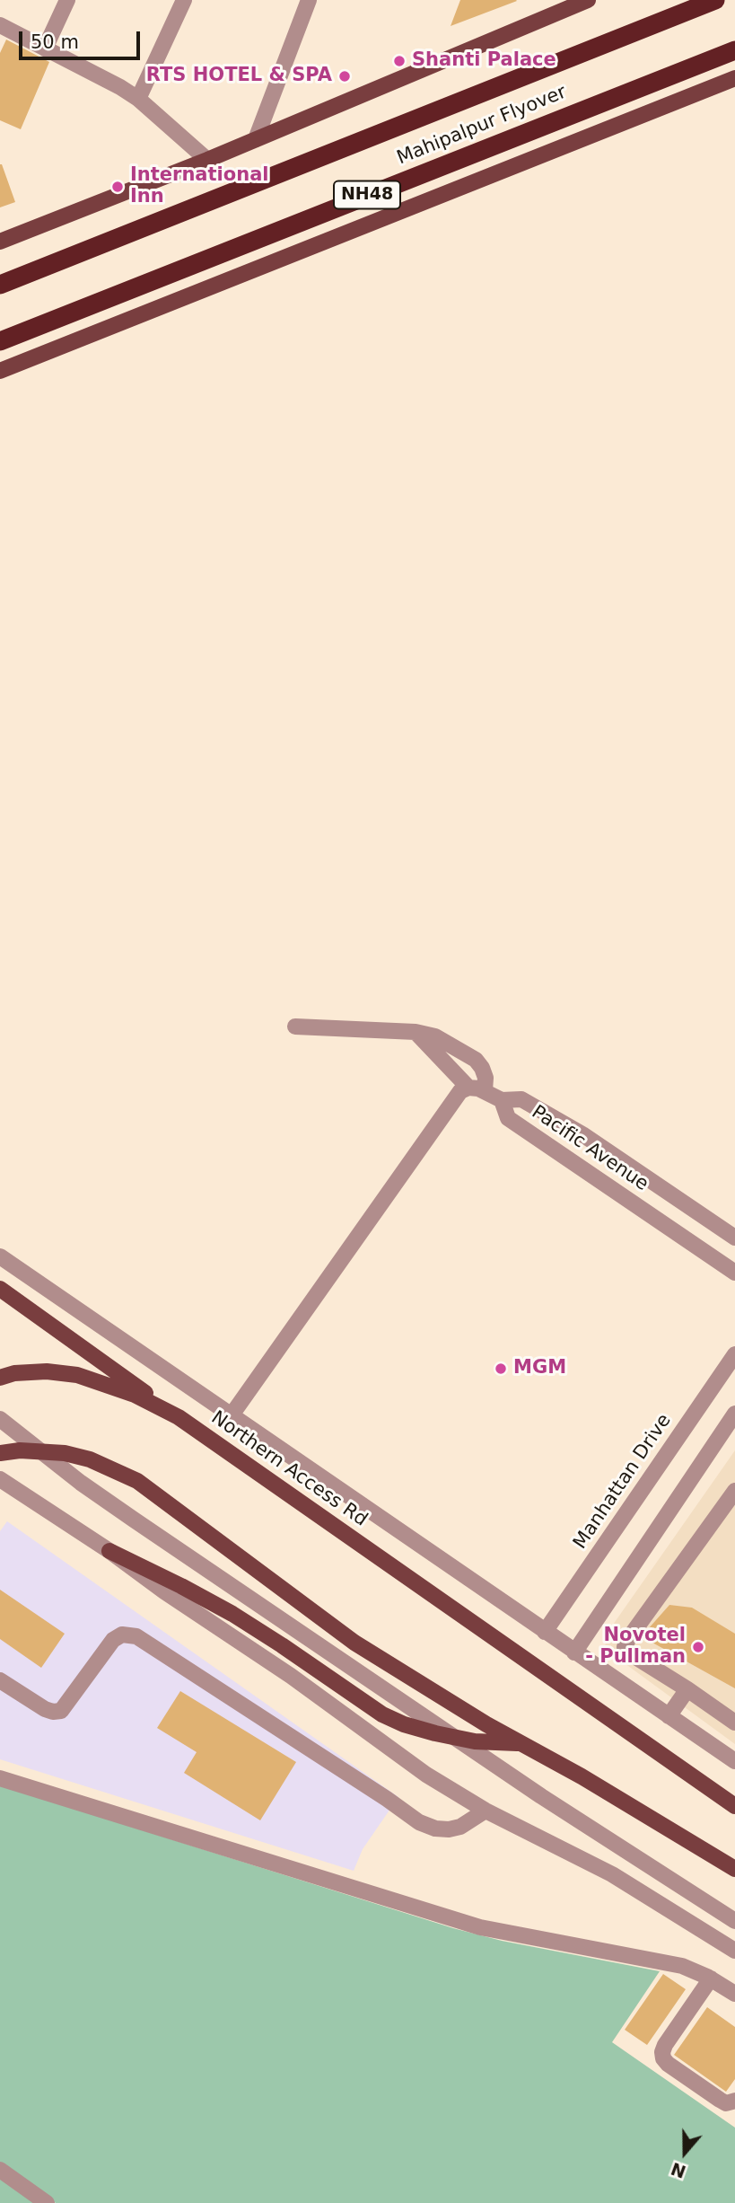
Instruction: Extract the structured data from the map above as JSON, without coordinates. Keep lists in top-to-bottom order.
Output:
{
  "streets": {
    "highway": ["Mahipalpur Flyover", "NH48"],
    "main road": ["Northern Access Rd"],
    "street": ["Pacific Avenue", "Manhattan Drive"]
  },
  "places": [
    "Shanti Palace",
    "RTS HOTEL & SPA",
    "International Inn",
    "MGM",
    "Novotel - Pullman"
  ],
  "scale_bar": "50 m",
  "north": "bottom"
}
